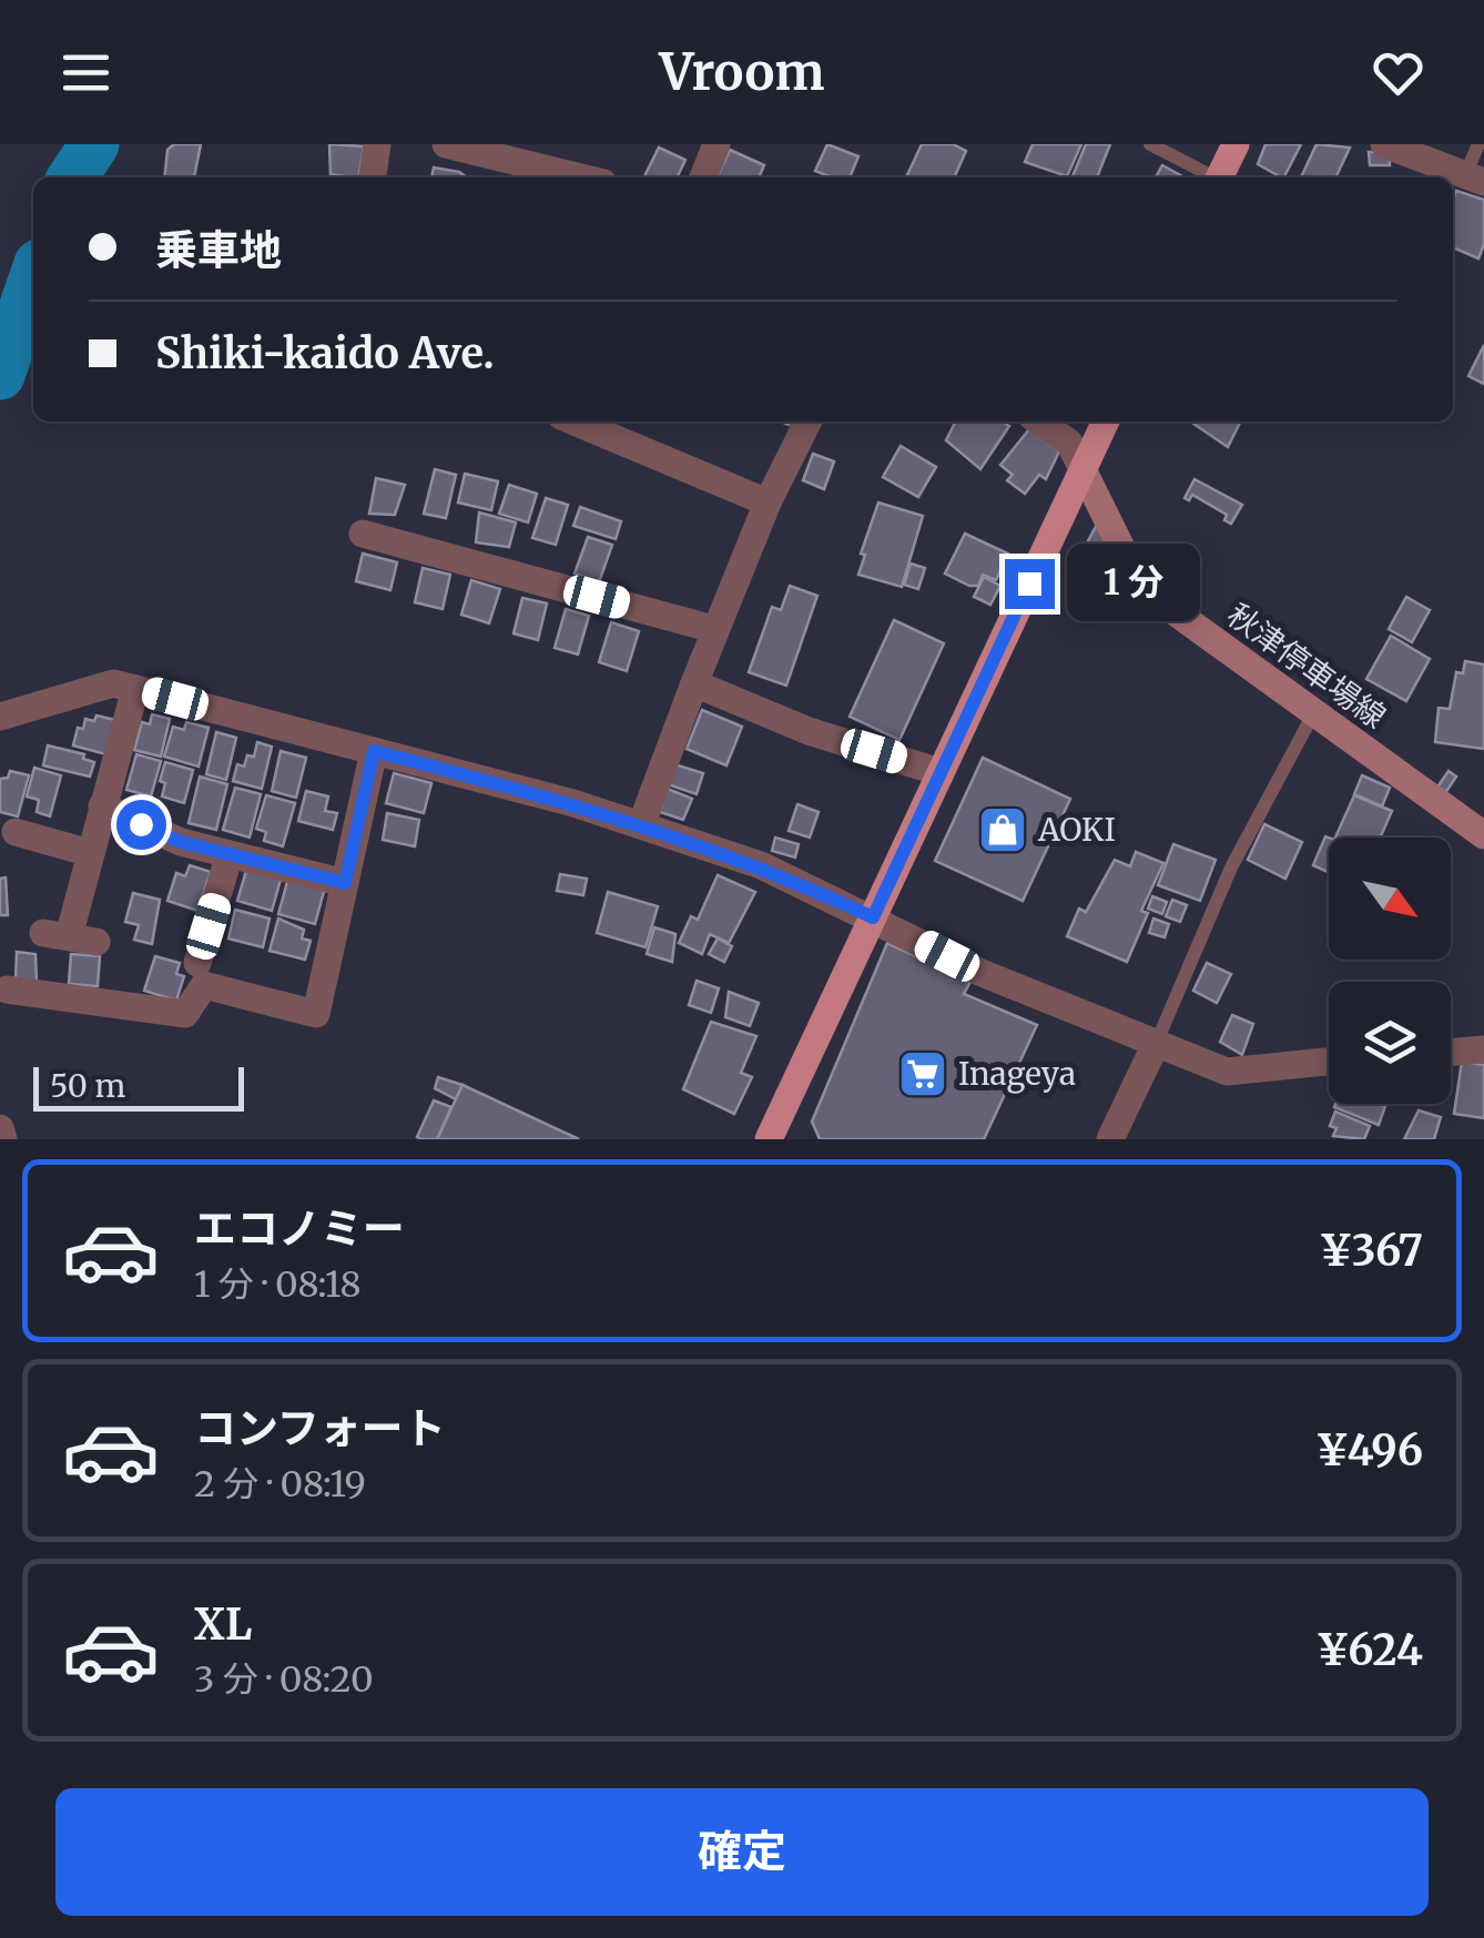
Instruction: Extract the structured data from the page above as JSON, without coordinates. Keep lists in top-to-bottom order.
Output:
{
  "streets": {
    "main road": ["秋津停車場線"]
  },
  "places": {
    "shop": ["AOKI"],
    "supermarket": ["Inageya"]
  },
  "scale_bar": "50 m",
  "north": "bottom right",
  "page": {
    "header": "Vroom",
    "banner": ["乗車地", "Shiki-kaido Ave."],
    "bubble": "1 分",
    "scale": "50 m",
    "list": [
      {
        "name": "エコノミー",
        "note": "1 分 · 08:18",
        "value": "¥367"
      },
      {
        "name": "コンフォート",
        "note": "2 分 · 08:19",
        "value": "¥496"
      },
      {
        "name": "XL",
        "note": "3 分 · 08:20",
        "value": "¥624"
      }
    ],
    "buttons": "確定"
  }
}
